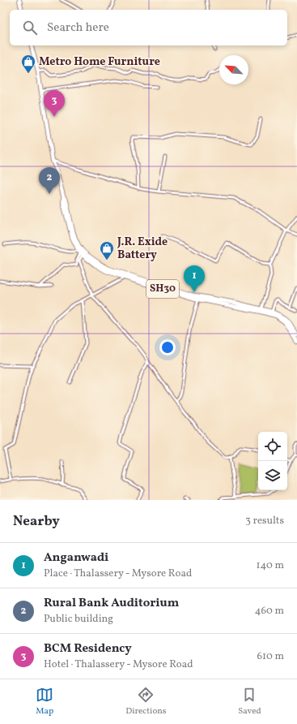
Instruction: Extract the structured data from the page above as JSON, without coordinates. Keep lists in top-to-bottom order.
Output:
{
  "streets": {
    "main road": ["SH30"]
  },
  "places": {
    "shop": ["Metro Home Furniture", "J.R. Exide Battery"]
  },
  "north": "top left",
  "page": {
    "search": "Search here",
    "pins": ["3", "2", "1"],
    "heading": ["Nearby", "3 results"],
    "list": [
      {
        "mark": "1",
        "name": "Anganwadi",
        "note": "Place · Thalassery - Mysore Road",
        "value": "140 m"
      },
      {
        "mark": "2",
        "name": "Rural Bank Auditorium",
        "note": "Public building",
        "value": "460 m"
      },
      {
        "mark": "3",
        "name": "BCM Residency",
        "note": "Hotel · Thalassery - Mysore Road",
        "value": "610 m"
      }
    ],
    "nav": ["Map", "Directions", "Saved"]
  }
}
